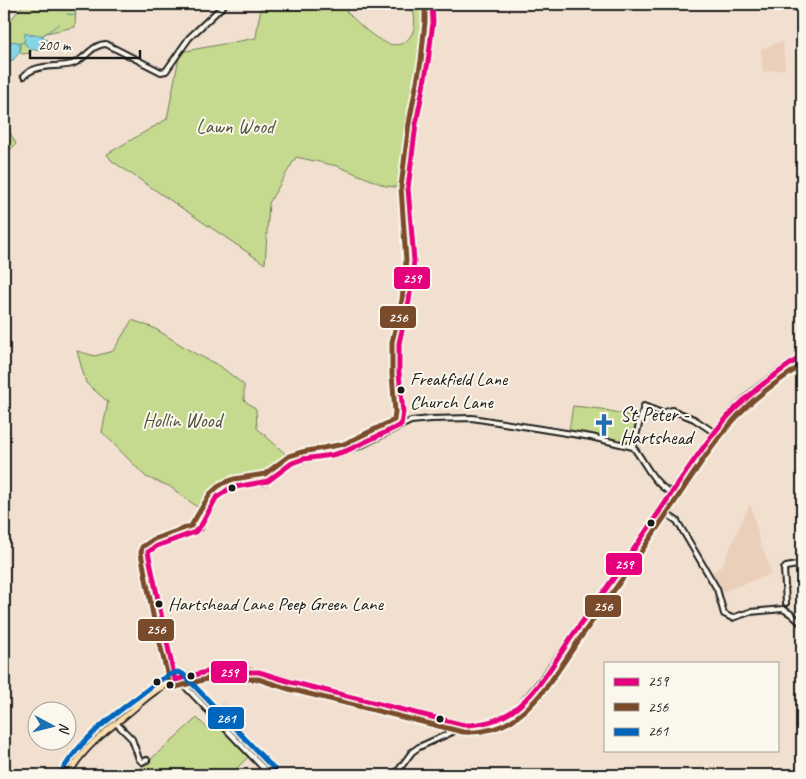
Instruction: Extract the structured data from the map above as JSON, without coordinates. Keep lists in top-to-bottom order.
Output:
{
  "parks": ["Lawn Wood", "Hollin Wood"],
  "places": {
    "other": ["Freakfield Lane Church Lane", "Hartshead Lane Peep Green Lane"],
    "church": ["St Peter - Hartshead"]
  },
  "lines": ["transit line 259", "transit line 256", "transit line 261"],
  "legend": ["259", "256", "261"],
  "scale_bar": "200 m",
  "north": "right"
}
